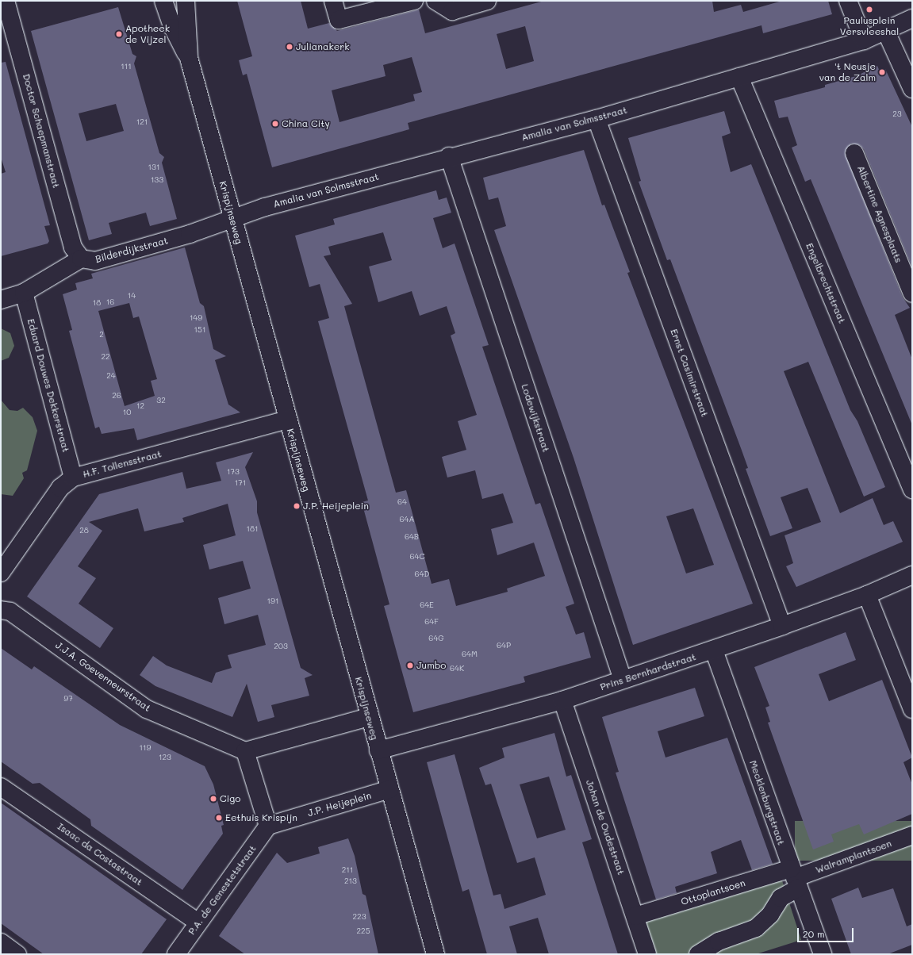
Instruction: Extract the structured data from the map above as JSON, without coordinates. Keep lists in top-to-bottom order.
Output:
{
  "streets": {
    "street": [
      "Amalia van Solmsstraat",
      "Doctor Schaepmanstraat",
      "Krispijnseweg",
      "Albertine Agnesplaats",
      "Bilderdijkstraat",
      "Engelbrechtstraat",
      "Ernst Casimirstraat",
      "Eduard Douwes Dekkerstraat",
      "Lodewijkstraat",
      "H.F. Tollensstraat",
      "Prins Bernhardstraat",
      "J.J.A. Goeverneurstraat",
      "Mecklenburgstraat",
      "J.P. Heijeplein",
      "Johan de Oudestraat",
      "Isaac da Costastraat",
      "Walramplantsoen",
      "P.A. de Genestetstraat",
      "Ottoplantsoen"
    ]
  },
  "crossings": [
    ["Amalia van Solmsstraat", "Krispijnseweg"],
    ["Amalia van Solmsstraat", "Bilderdijkstraat"],
    ["Amalia van Solmsstraat", "Engelbrechtstraat"],
    ["Amalia van Solmsstraat", "Ernst Casimirstraat"],
    ["Amalia van Solmsstraat", "Lodewijkstraat"],
    ["Doctor Schaepmanstraat", "Bilderdijkstraat"],
    ["Krispijnseweg", "Bilderdijkstraat"],
    ["Krispijnseweg", "H.F. Tollensstraat"],
    ["Krispijnseweg", "Prins Bernhardstraat"],
    ["Krispijnseweg", "J.P. Heijeplein"],
    ["Bilderdijkstraat", "Eduard Douwes Dekkerstraat"],
    ["Ernst Casimirstraat", "Prins Bernhardstraat"],
    ["Eduard Douwes Dekkerstraat", "H.F. Tollensstraat"],
    ["Lodewijkstraat", "Prins Bernhardstraat"],
    ["Prins Bernhardstraat", "Mecklenburgstraat"],
    ["Prins Bernhardstraat", "Johan de Oudestraat"],
    ["Mecklenburgstraat", "Walramplantsoen"],
    ["Mecklenburgstraat", "Ottoplantsoen"],
    ["J.P. Heijeplein", "P.A. de Genestetstraat"],
    ["Johan de Oudestraat", "Ottoplantsoen"],
    ["Isaac da Costastraat", "P.A. de Genestetstraat"],
    ["Walramplantsoen", "Ottoplantsoen"]
  ],
  "places": [
    "Paulusplein Versvleeshal",
    "Apotheek de Vijzel",
    "Julianakerk",
    "'t Neusje van de Zalm",
    "China City",
    "J.P. Heijeplein",
    "Jumbo",
    "Cigo",
    "Eethuis Krispijn"
  ],
  "house_numbers": [
    "111",
    "23",
    "121",
    "131",
    "133",
    "14",
    "16",
    "18",
    "149",
    "151",
    "2",
    "22",
    "24",
    "26",
    "32",
    "12",
    "10",
    "173",
    "171",
    "64",
    "64A",
    "181",
    "28",
    "64B",
    "64C",
    "64D",
    "191",
    "64E",
    "64F",
    "64G",
    "64P",
    "203",
    "64M",
    "64K",
    "97",
    "119",
    "123",
    "211",
    "213",
    "223",
    "225"
  ],
  "scale_bar": "20 m"
}
